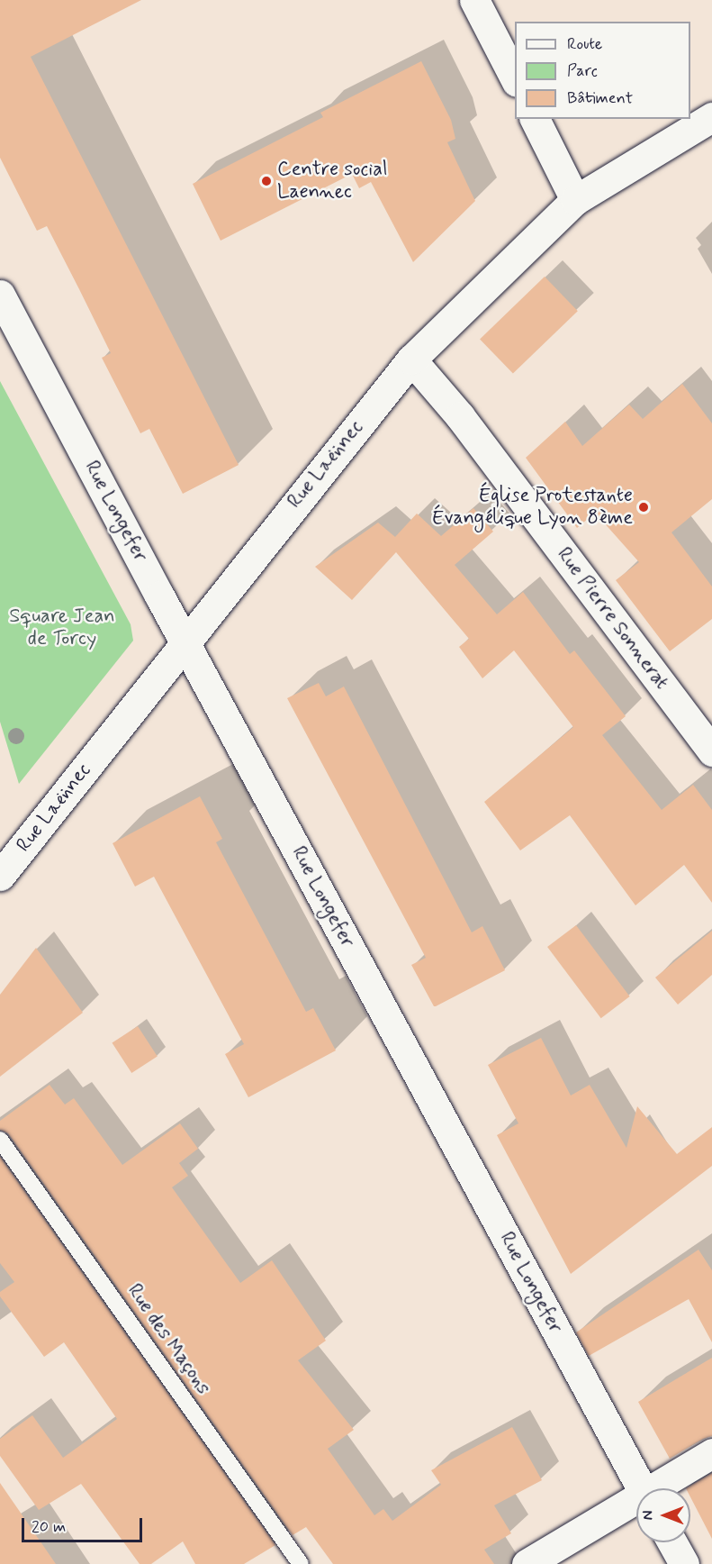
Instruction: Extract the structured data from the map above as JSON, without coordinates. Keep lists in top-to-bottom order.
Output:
{
  "streets": {
    "street": ["Rue Laënnec", "Rue Longefer", "Rue Pierre Sonnerat"],
    "lane": ["Rue des Maçons"]
  },
  "crossings": [
    ["Rue Laënnec", "Rue Longefer"],
    ["Rue Laënnec", "Rue Pierre Sonnerat"]
  ],
  "parks": ["Square Jean de Torcy"],
  "places": ["Centre social Laennec", "Église Protestante Évangélique Lyon 8ème"],
  "legend": ["Route", "Parc", "Bâtiment"],
  "scale_bar": "20 m",
  "north": "left"
}
